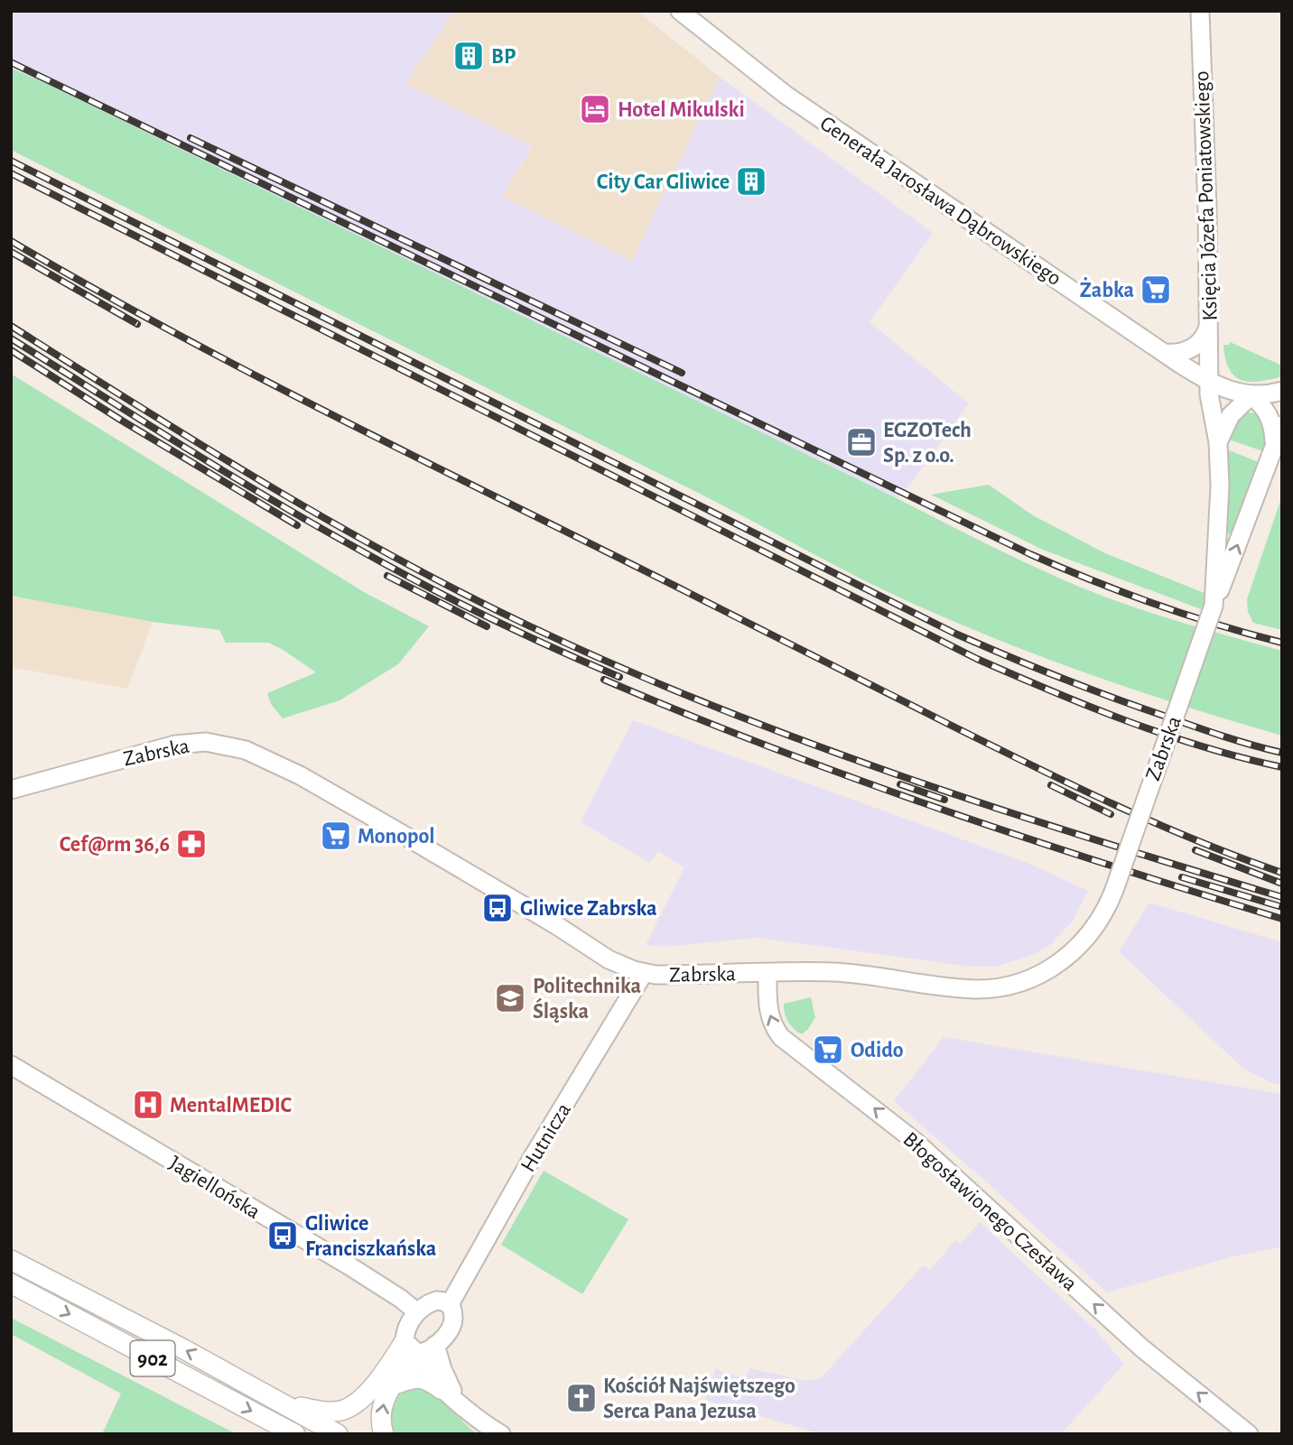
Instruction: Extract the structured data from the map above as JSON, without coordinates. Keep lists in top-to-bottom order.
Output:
{
  "streets": {
    "main road": ["902"],
    "street": [
      "Księcia Józefa Poniatowskiego",
      "Generała Jarosława Dąbrowskiego",
      "Zabrska",
      "Hutnicza",
      "Jagiellońska",
      "Błogosławionego Czesława"
    ]
  },
  "crossings": [
    ["Księcia Józefa Poniatowskiego", "Generała Jarosława Dąbrowskiego"],
    ["Księcia Józefa Poniatowskiego", "Zabrska"],
    ["Generała Jarosława Dąbrowskiego", "Zabrska"],
    ["Zabrska", "Hutnicza"],
    ["Zabrska", "Błogosławionego Czesława"]
  ],
  "one_way": ["Błogosławionego Czesława"],
  "places": {
    "building": ["BP", "City Car Gliwice"],
    "hotel": ["Hotel Mikulski"],
    "supermarket": ["Żabka", "Monopol", "Odido"],
    "office": ["EGZOTech Sp. z o.o."],
    "pharmacy": ["Cef@rm 36,6"],
    "bus stop": ["Gliwice Zabrska", "Gliwice Franciszkańska"],
    "school or university": ["Politechnika Śląska"],
    "hospital": ["MentalMEDIC"],
    "church": ["Kościół Najświętszego Serca Pana Jezusa"]
  }
}
